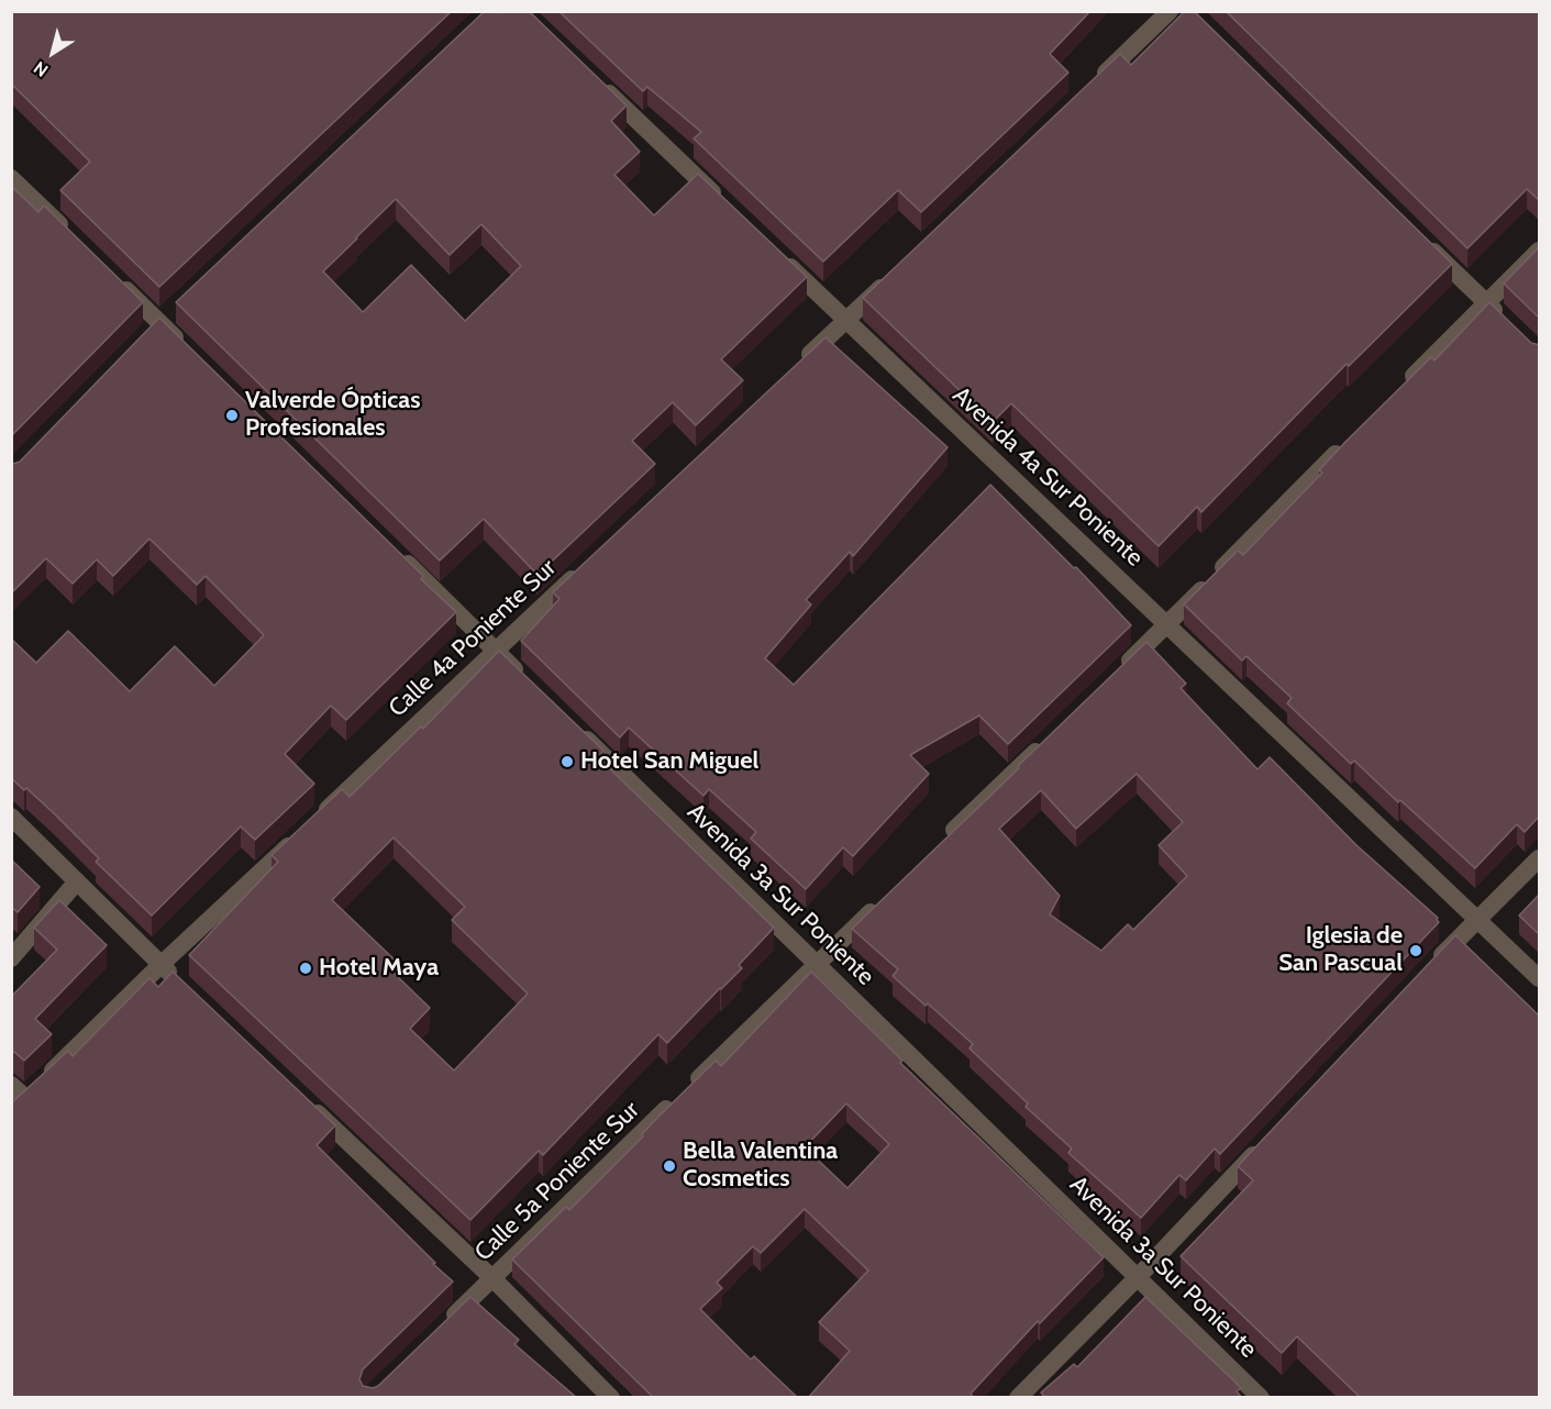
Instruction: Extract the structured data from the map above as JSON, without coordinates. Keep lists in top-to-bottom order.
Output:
{
  "streets": {
    "street": [
      "Avenida 4a Sur Poniente",
      "Calle 4a Poniente Sur",
      "Avenida 3a Sur Poniente",
      "Calle 5a Poniente Sur"
    ]
  },
  "crossings": [
    ["Avenida 3a Sur Poniente", "Calle 5a Poniente Sur"]
  ],
  "places": [
    "Valverde Ópticas Profesionales",
    "Hotel San Miguel",
    "Iglesia de San Pascual",
    "Hotel Maya",
    "Bella Valentina Cosmetics"
  ],
  "north": "bottom left"
}
